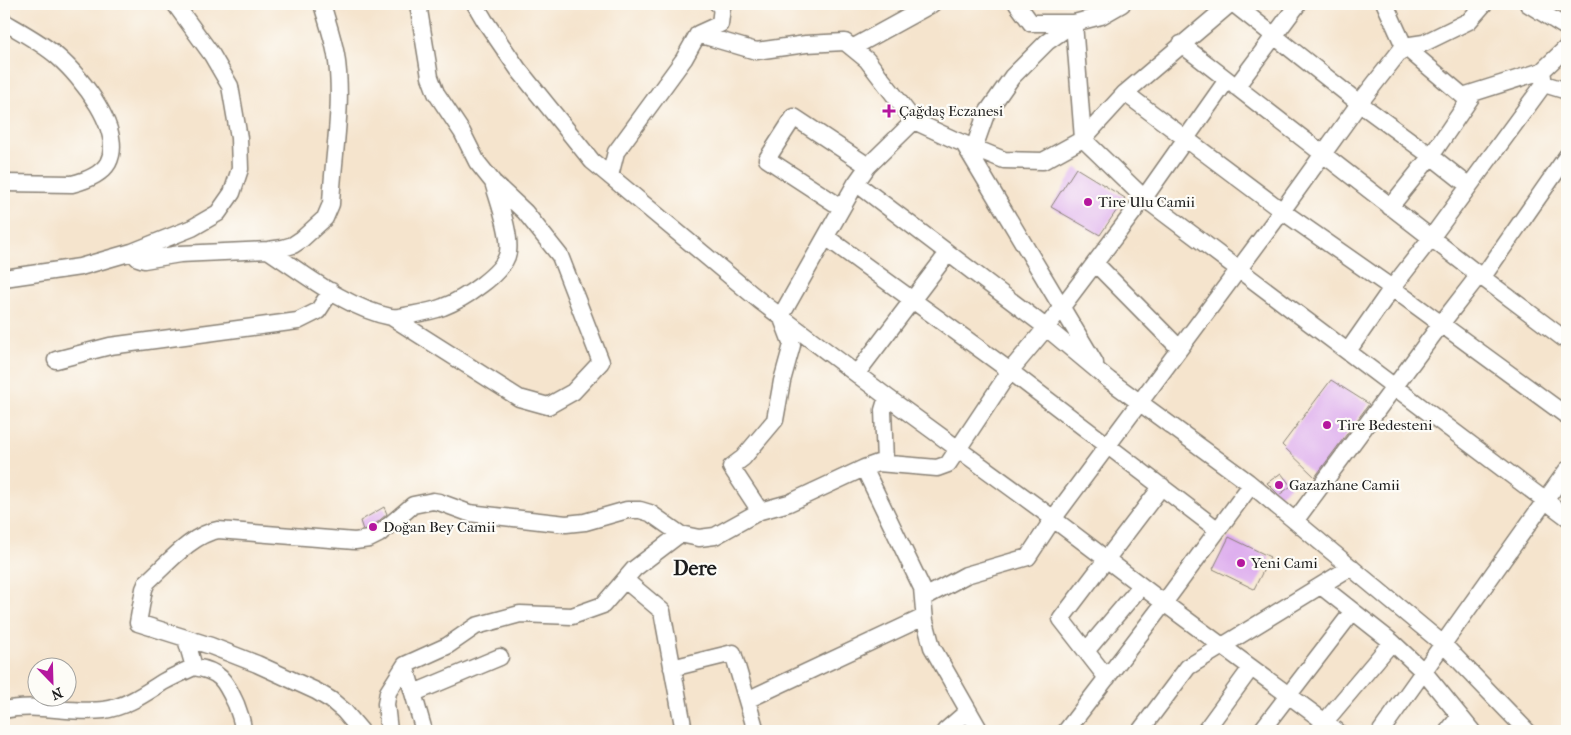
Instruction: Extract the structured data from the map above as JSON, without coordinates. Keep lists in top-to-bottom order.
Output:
{
  "districts": ["Dere"],
  "places": {
    "health": ["Çağdaş Eczanesi"],
    "other": [
      "Tire Ulu Camii",
      "Tire Bedesteni",
      "Gazazhane Camii",
      "Doğan Bey Camii",
      "Yeni Cami"
    ]
  },
  "north": "bottom right"
}
